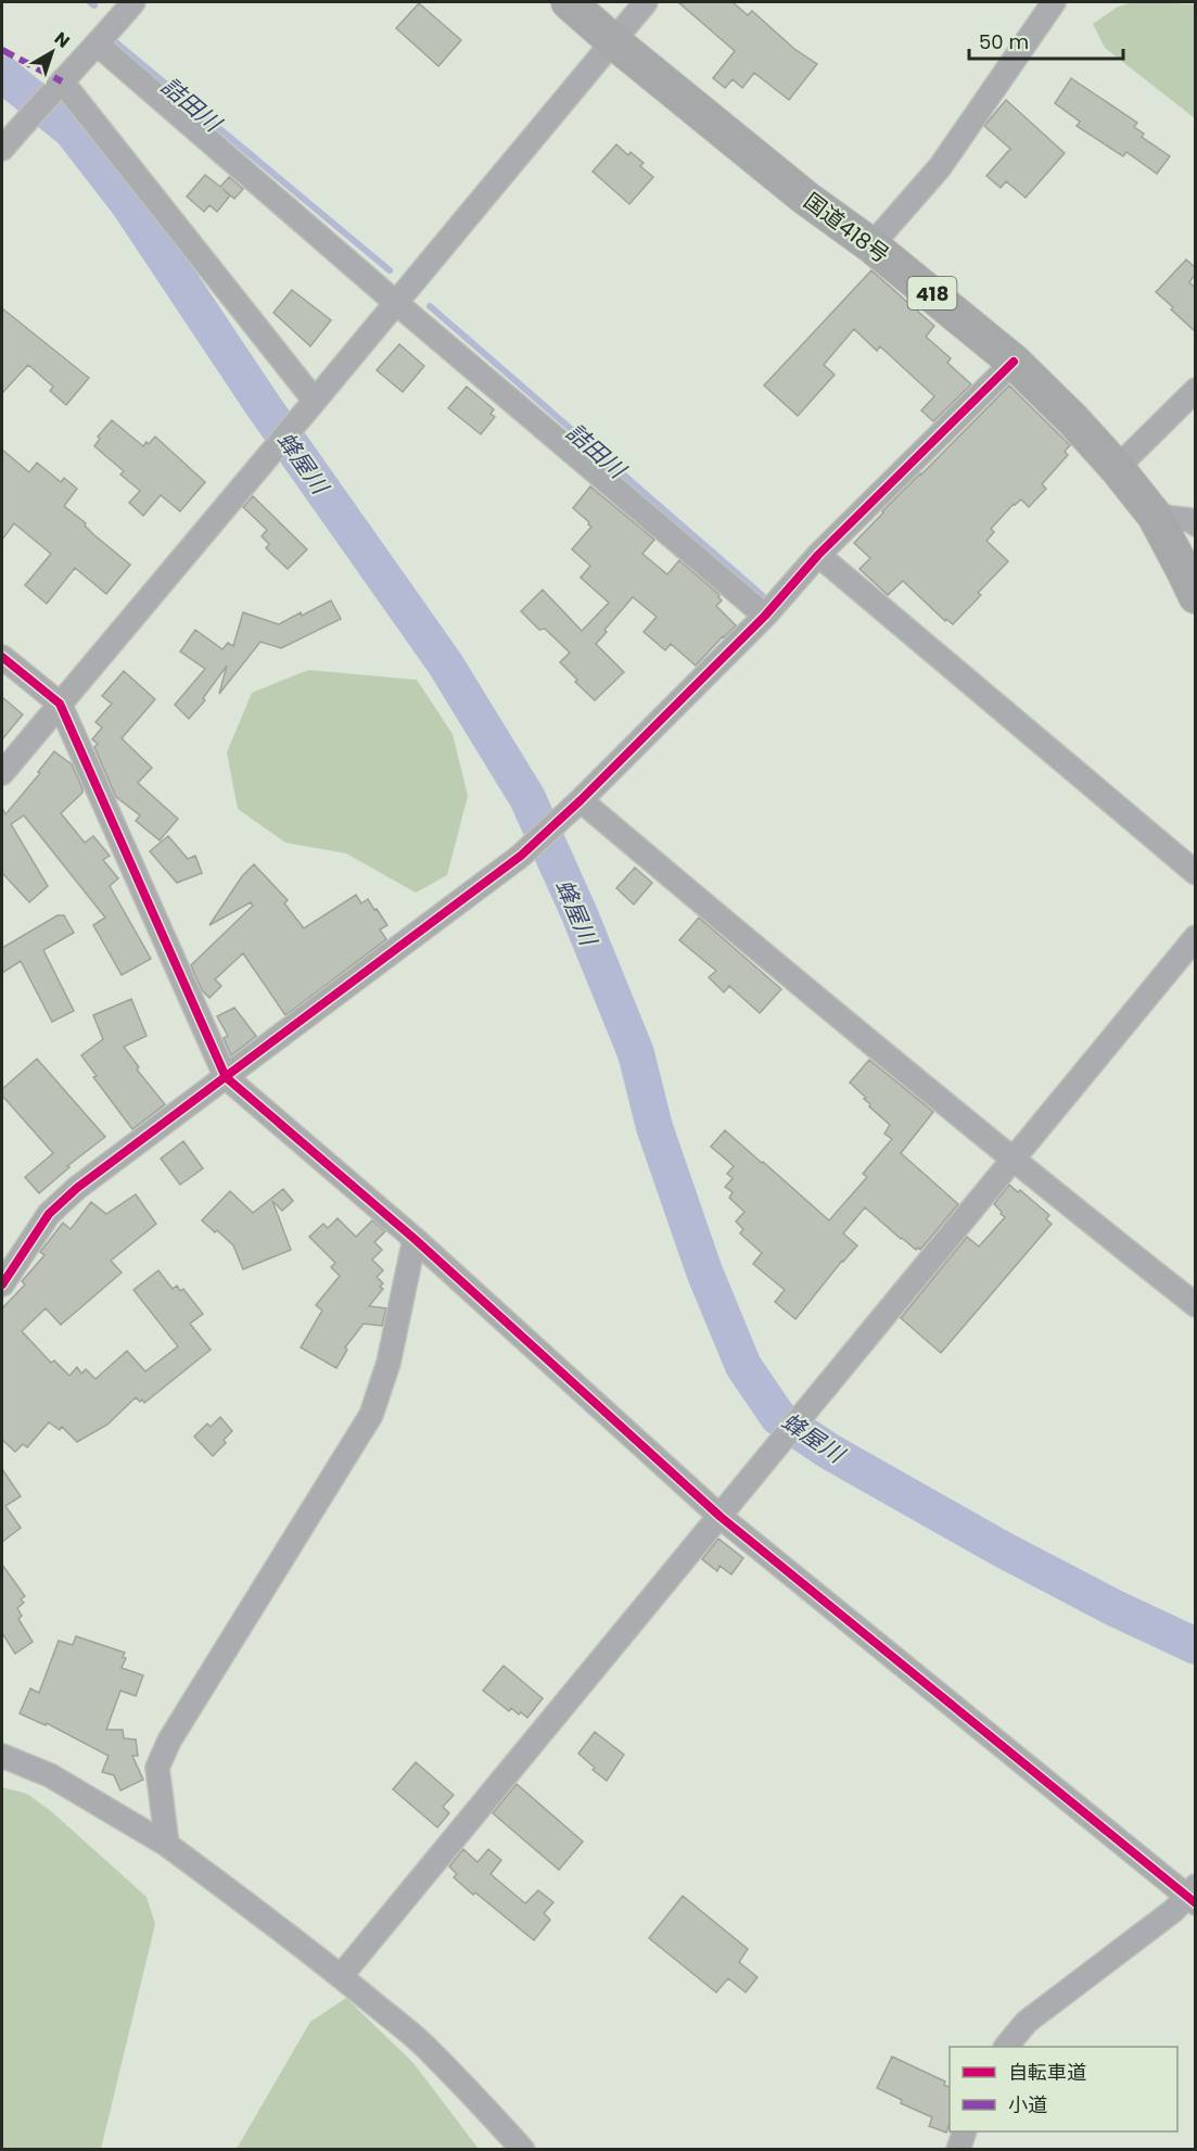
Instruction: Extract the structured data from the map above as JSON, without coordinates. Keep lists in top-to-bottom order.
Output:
{
  "streets": {
    "highway": ["国道418号", "418"]
  },
  "water": ["詰田川", "蜂屋川"],
  "legend": ["自転車道", "小道"],
  "scale_bar": "50 m",
  "north": "top right"
}
